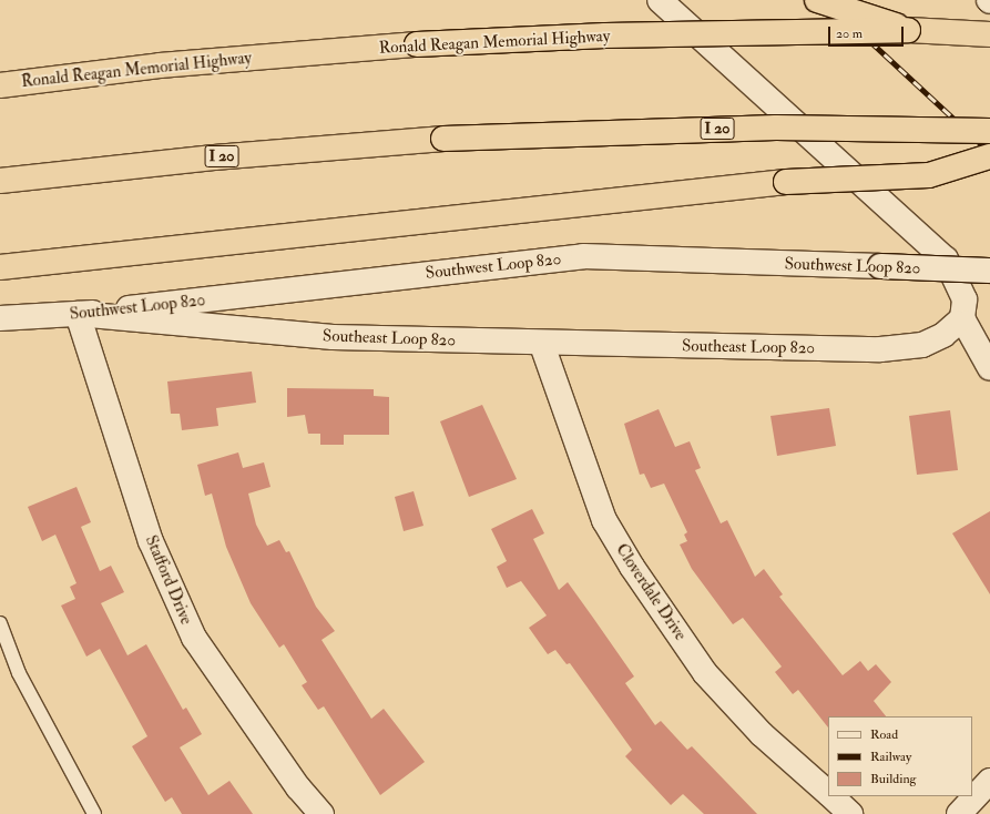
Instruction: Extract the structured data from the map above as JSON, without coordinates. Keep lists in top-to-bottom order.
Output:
{
  "streets": {
    "highway": ["Ronald Reagan Memorial Highway", "I 20"],
    "main road": [
      "Southwest Loop 820",
      "Southeast Loop 820",
      "Stafford Drive",
      "Cloverdale Drive"
    ]
  },
  "crossings": [
    ["Southwest Loop 820", "Southeast Loop 820"],
    ["Southwest Loop 820", "Stafford Drive"],
    ["Southeast Loop 820", "Stafford Drive"],
    ["Southeast Loop 820", "Cloverdale Drive"]
  ],
  "legend": ["Road", "Railway", "Building"],
  "scale_bar": "20 m"
}
